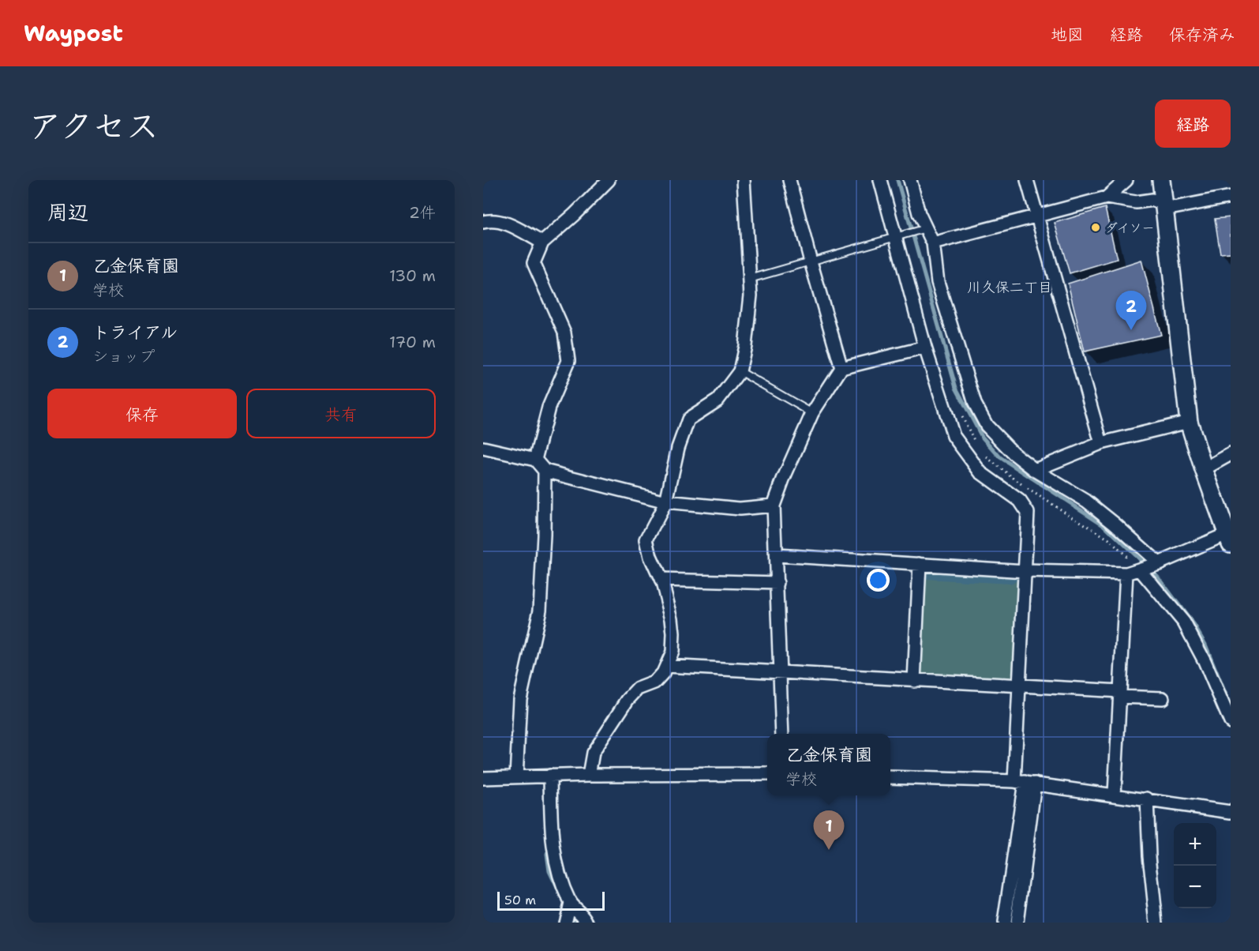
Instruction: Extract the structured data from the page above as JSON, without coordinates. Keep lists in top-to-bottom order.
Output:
{
  "districts": ["川久保二丁目"],
  "places": ["ダイソー"],
  "scale_bar": "50 m",
  "page": {
    "header": "Waypost",
    "nav": ["地図", "経路", "保存済み"],
    "title": "アクセス",
    "buttons": [
      "経路",
      ["保存", "共有"]
    ],
    "heading": ["周辺", "2件"],
    "list": [
      {
        "mark": "1",
        "name": "乙金保育園",
        "note": "学校",
        "value": "130 m"
      },
      {
        "mark": "2",
        "name": "トライアル",
        "note": "ショップ",
        "value": "170 m"
      }
    ],
    "pins": ["2", "1"],
    "popup": ["乙金保育園", "学校"],
    "map_buttons": ["+", "−"],
    "scale": "50 m"
  }
}
